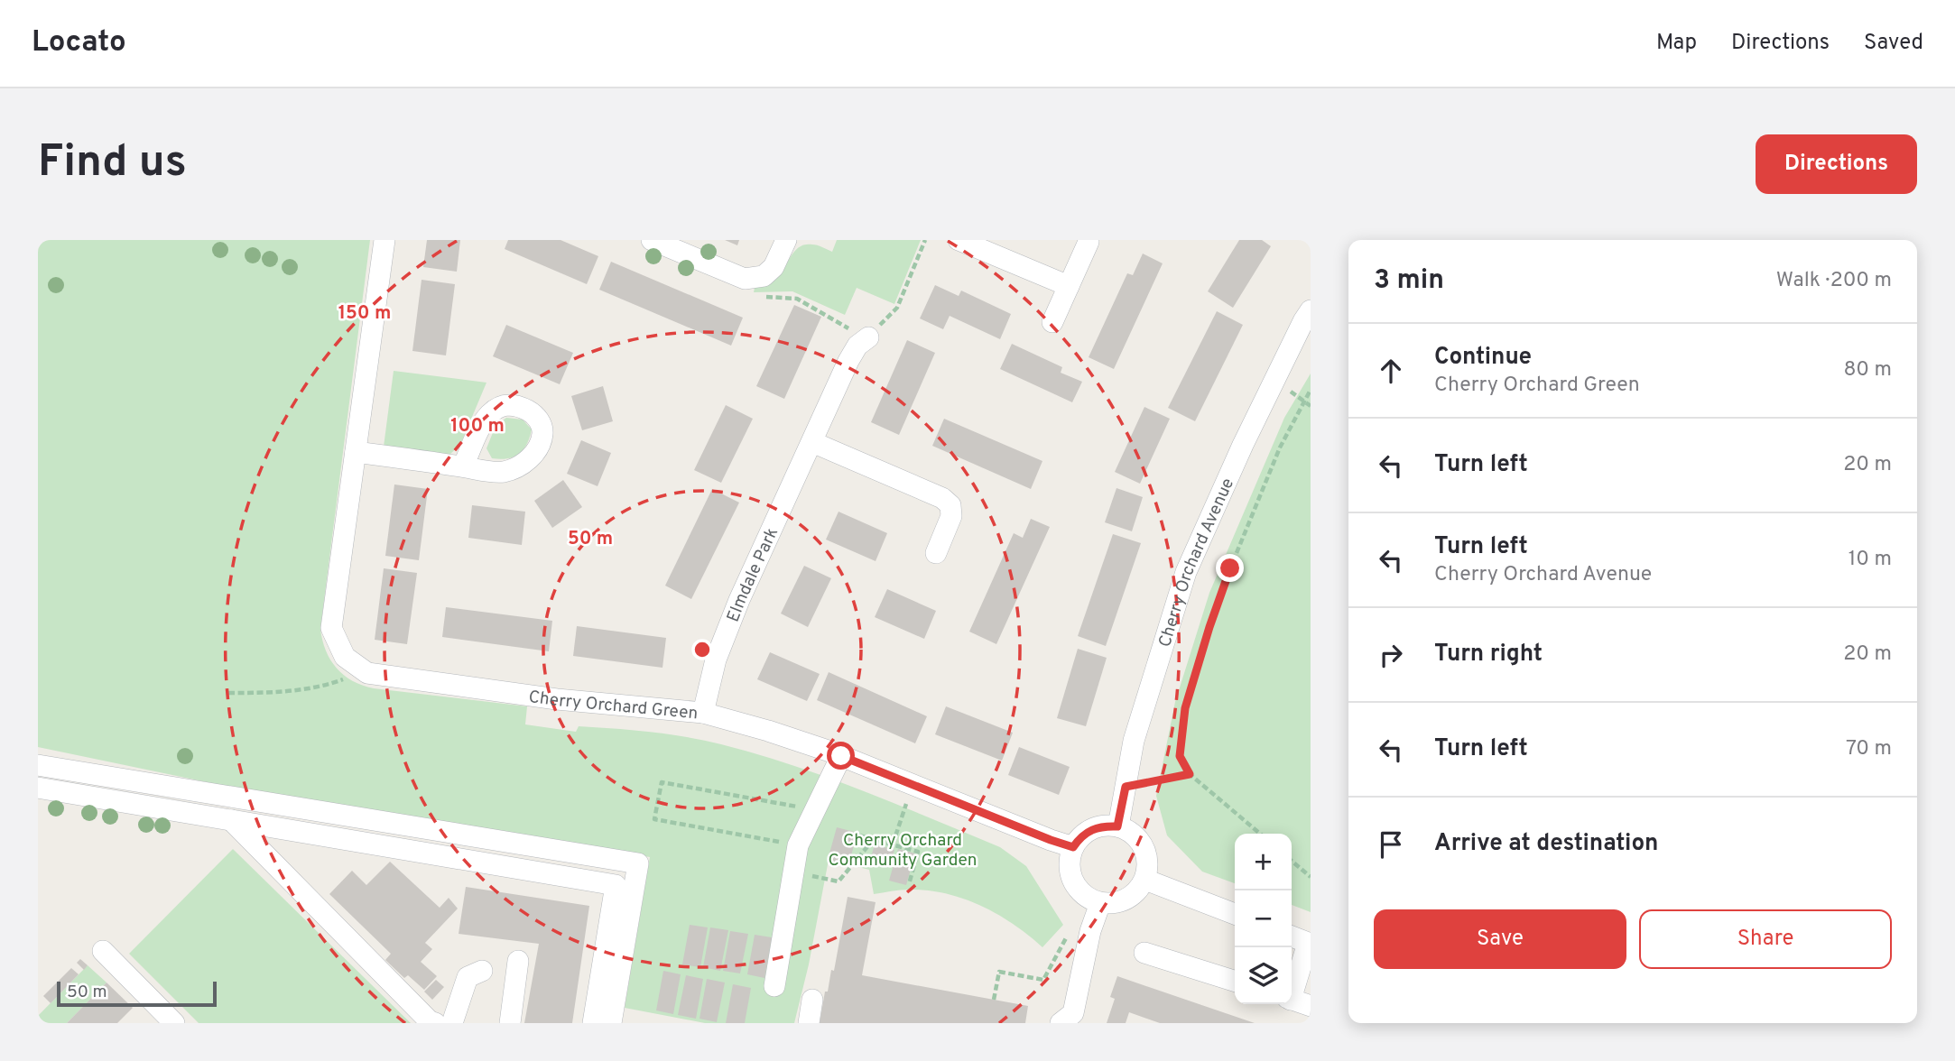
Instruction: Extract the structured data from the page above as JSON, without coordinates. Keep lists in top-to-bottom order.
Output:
{
  "streets": {
    "street": ["Cherry Orchard Avenue", "Elmdale Park", "Cherry Orchard Green"]
  },
  "crossings": [
    ["Cherry Orchard Avenue", "Cherry Orchard Green"],
    ["Elmdale Park", "Cherry Orchard Green"]
  ],
  "parks": ["Cherry Orchard Community Garden"],
  "scale_bar": "50 m",
  "page": {
    "header": "Locato",
    "nav": ["Map", "Directions", "Saved"],
    "buttons": [
      "Directions",
      ["Save", "Share"]
    ],
    "title": "Find us",
    "heading": ["3 min", "Walk · 200 m"],
    "list": [
      ["Continue", "Cherry Orchard Green", "80 m"],
      ["Turn left", "20 m"],
      ["Turn left", "Cherry Orchard Avenue", "10 m"],
      ["Turn right", "20 m"],
      ["Turn left", "70 m"],
      "Arrive at destination"
    ],
    "map_buttons": ["+", "−"],
    "scale": "50 m"
  },
  "rings": ["150 m", "100 m", "50 m"]
}
